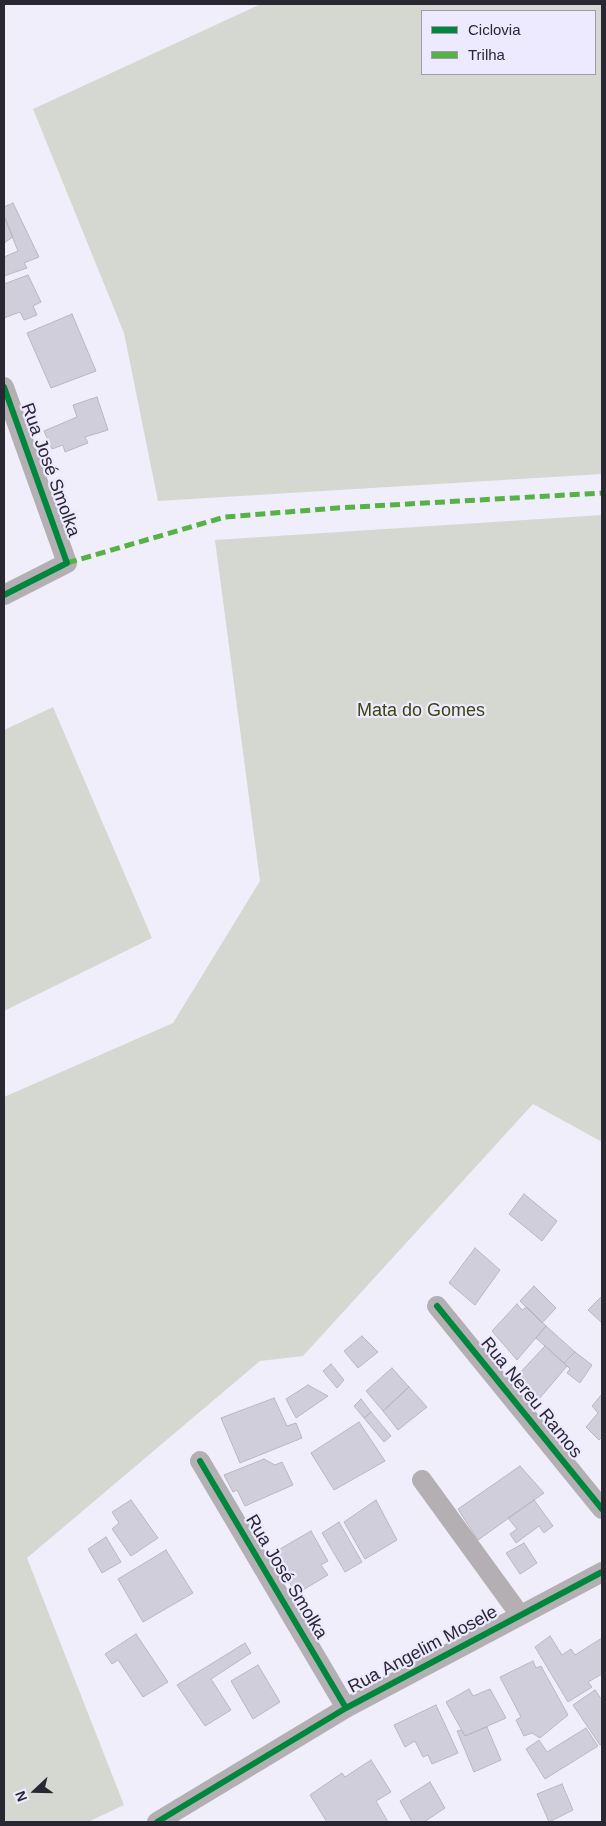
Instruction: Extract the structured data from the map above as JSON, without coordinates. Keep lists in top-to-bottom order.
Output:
{
  "streets": {
    "street": ["Rua José Smolka", "Rua Nereu Ramos", "Rua Angelim Mosele"]
  },
  "crossings": [
    ["Rua José Smolka", "Rua Angelim Mosele"]
  ],
  "parks": ["Mata do Gomes"],
  "legend": ["Ciclovia", "Trilha"],
  "north": "left"
}
